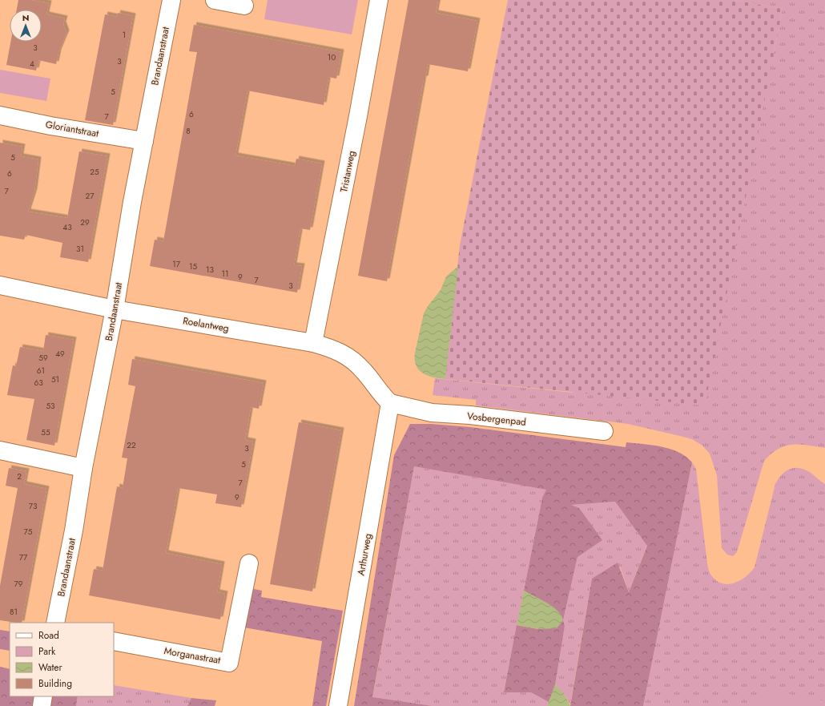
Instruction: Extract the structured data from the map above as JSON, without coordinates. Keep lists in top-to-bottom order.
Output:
{
  "streets": {
    "street": [
      "Brandaanstraat",
      "Gloriantstraat",
      "Tristanweg",
      "Roelantweg",
      "Vosbergenpad",
      "Arthurweg",
      "Morganastraat"
    ]
  },
  "crossings": [
    ["Brandaanstraat", "Gloriantstraat"],
    ["Brandaanstraat", "Roelantweg"],
    ["Tristanweg", "Roelantweg"],
    ["Roelantweg", "Vosbergenpad"],
    ["Roelantweg", "Arthurweg"],
    ["Vosbergenpad", "Arthurweg"]
  ],
  "house_numbers": [
    "1",
    "3",
    "10",
    "3",
    "4",
    "5",
    "6",
    "7",
    "8",
    "5",
    "25",
    "6",
    "7",
    "27",
    "29",
    "43",
    "31",
    "17",
    "15",
    "13",
    "11",
    "9",
    "7",
    "3",
    "49",
    "59",
    "61",
    "51",
    "63",
    "53",
    "55",
    "22",
    "3",
    "5",
    "2",
    "7",
    "9",
    "73",
    "75",
    "77",
    "79",
    "81"
  ],
  "legend": [
    "Road",
    "Park",
    "Water",
    "Building"
  ],
  "north": "top"
}
